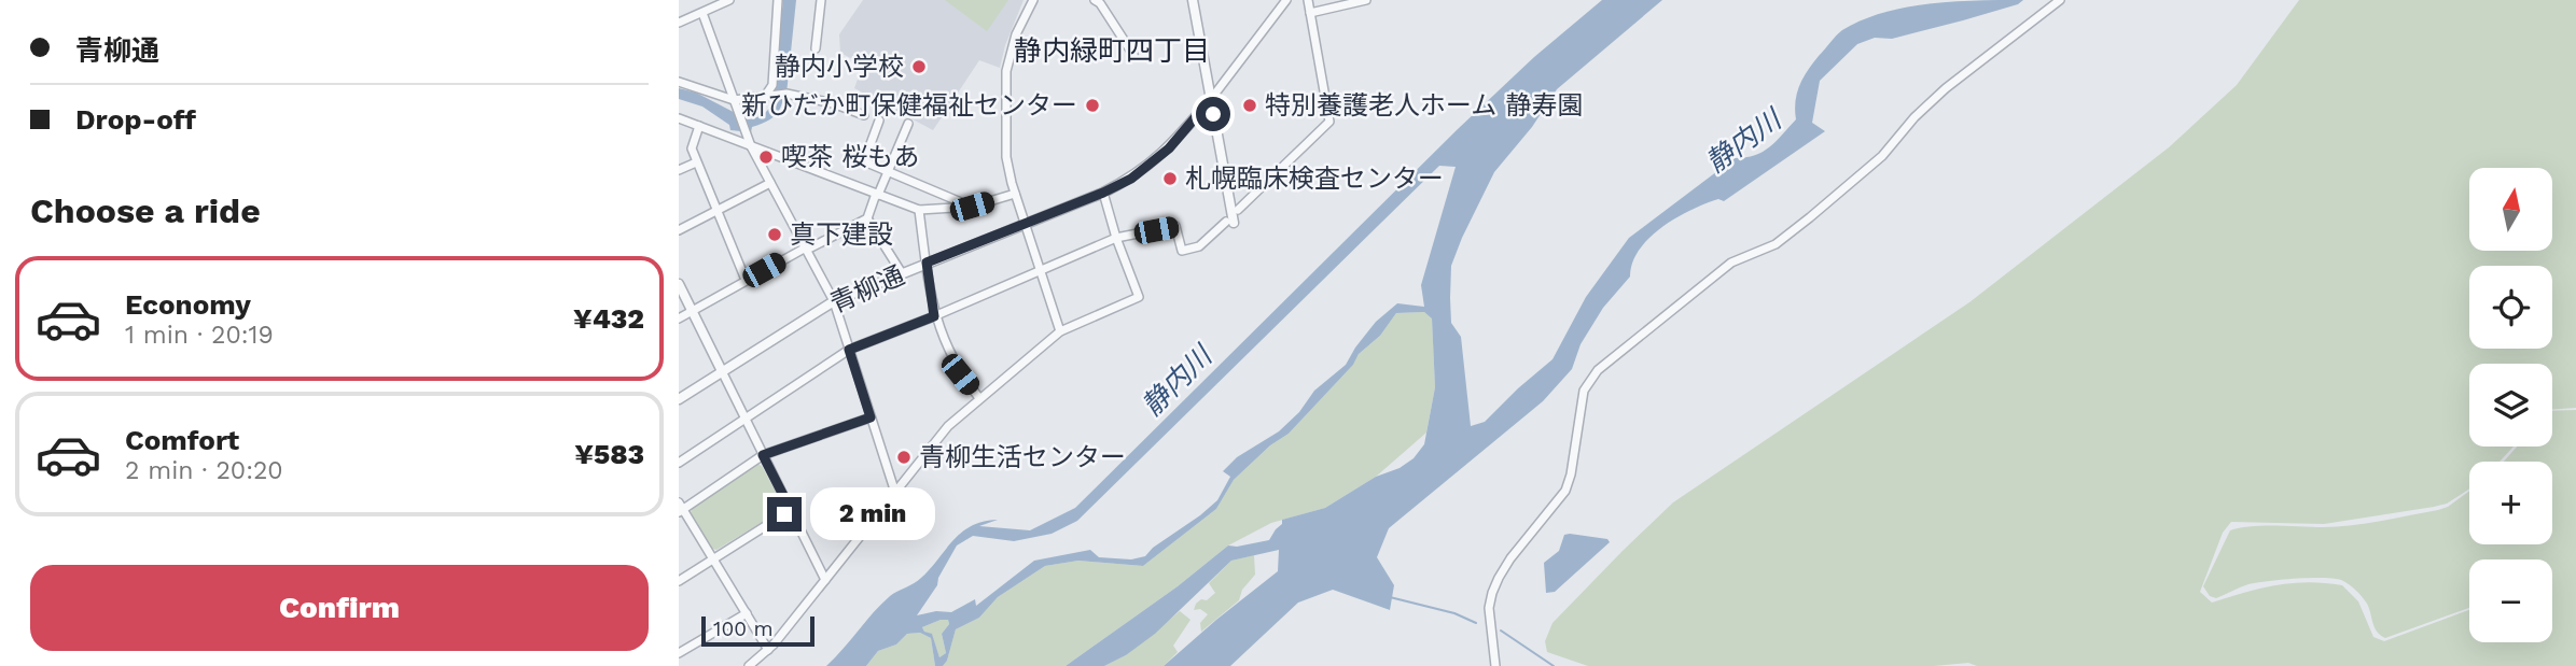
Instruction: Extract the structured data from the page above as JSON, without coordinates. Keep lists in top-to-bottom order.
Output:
{
  "streets": {
    "street": ["青柳通"]
  },
  "districts": ["静内緑町四丁目"],
  "water": ["静内川"],
  "places": [
    "静内小学校",
    "新ひだか町保健福祉センター",
    "特別養護老人ホーム 静寿園",
    "喫茶 桜もあ",
    "札幌臨床検査センター",
    "真下建設",
    "青柳生活センター"
  ],
  "scale_bar": "100 m",
  "north": "top",
  "page": {
    "banner": ["青柳通", "Drop-off"],
    "heading": "Choose a ride",
    "map_buttons": ["+", "−"],
    "list": [
      {
        "name": "Economy",
        "note": "1 min · 20:19",
        "value": "¥432"
      },
      {
        "name": "Comfort",
        "note": "2 min · 20:20",
        "value": "¥583"
      }
    ],
    "bubble": "2 min",
    "buttons": "Confirm",
    "scale": "100 m"
  }
}
